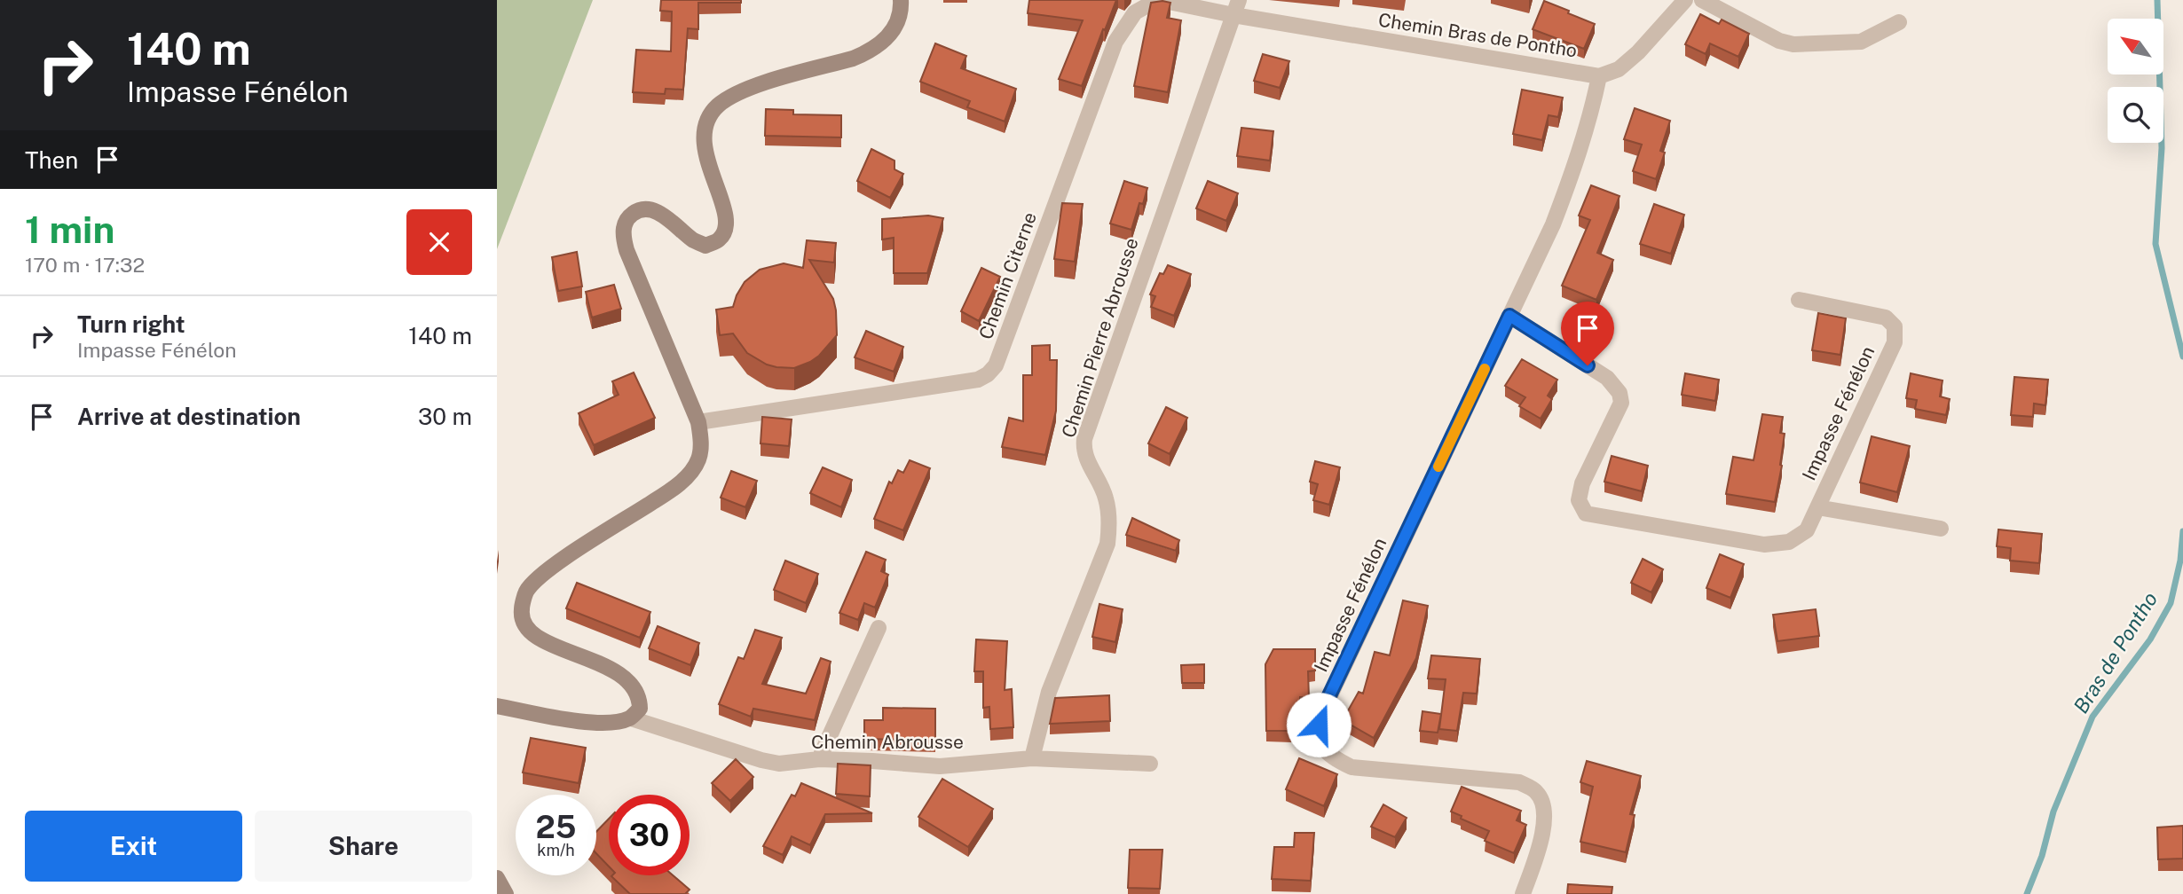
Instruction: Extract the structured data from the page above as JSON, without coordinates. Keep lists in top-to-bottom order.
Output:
{
  "streets": {
    "street": [
      "Chemin Bras de Pontho",
      "Chemin Citerne",
      "Chemin Pierre Abrousse",
      "Impasse Fénélon",
      "Chemin Abrousse"
    ]
  },
  "crossings": [
    ["Chemin Bras de Pontho", "Chemin Citerne"],
    ["Chemin Bras de Pontho", "Chemin Pierre Abrousse"],
    ["Chemin Bras de Pontho", "Impasse Fénélon"],
    ["Chemin Citerne", "Chemin Pierre Abrousse"],
    ["Chemin Pierre Abrousse", "Chemin Abrousse"]
  ],
  "water": ["Bras de Pontho"],
  "north": "top left",
  "page": {
    "turn": ["140 m", "Impasse Fénélon"],
    "then": "Then",
    "heading": ["1 min", "170 m · 17:32"],
    "list": [
      {
        "name": "Turn right",
        "note": "Impasse Fénélon",
        "value": "140 m"
      },
      {
        "name": "Arrive at destination",
        "value": "30 m"
      }
    ],
    "speed": "25 km/h",
    "limit": "30",
    "buttons": ["Exit", "Share"]
  }
}
